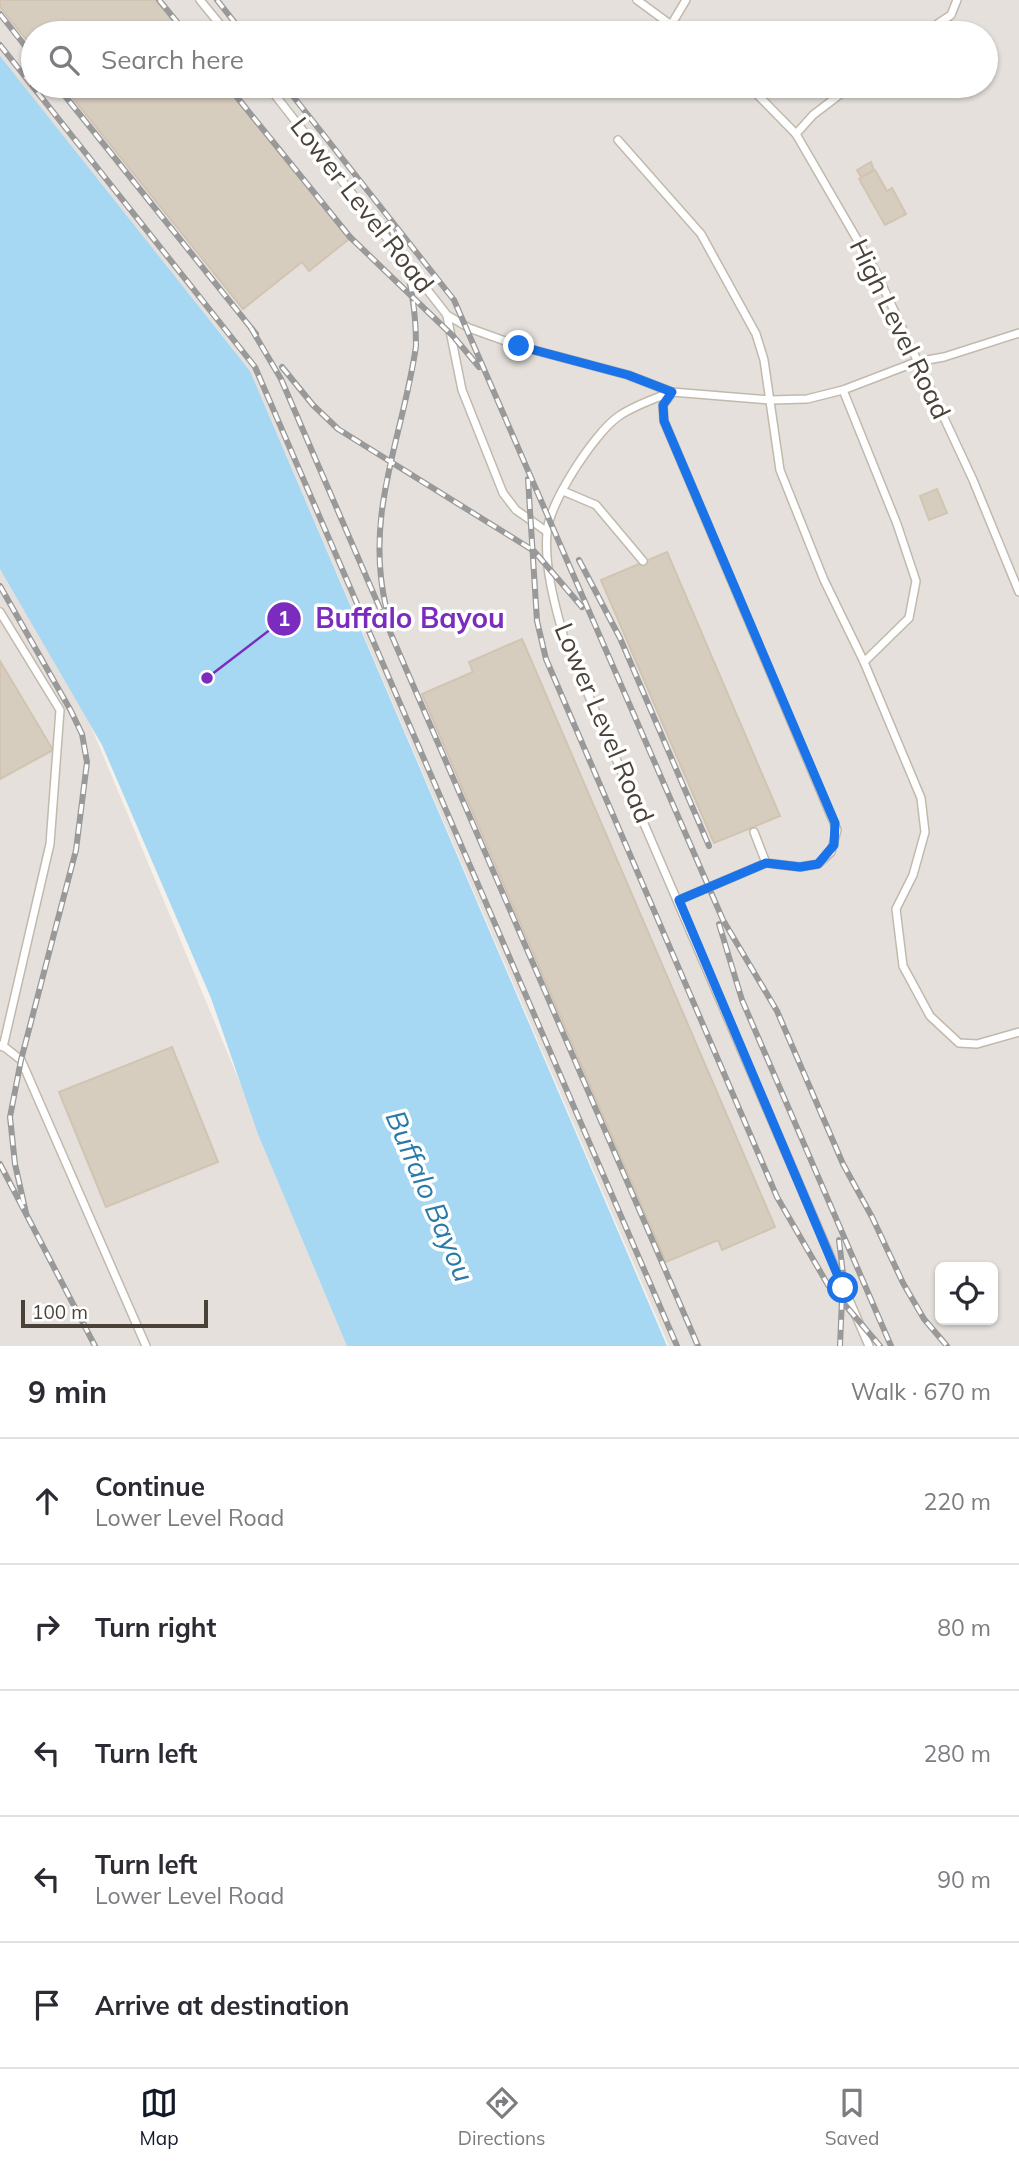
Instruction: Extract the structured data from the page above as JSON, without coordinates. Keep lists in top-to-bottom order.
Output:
{
  "streets": {
    "lane": ["Lower Level Road", "High Level Road"]
  },
  "water": ["Buffalo Bayou"],
  "places": ["Buffalo Bayou"],
  "scale_bar": "100 m",
  "page": {
    "search": "Search here",
    "scale": "100 m",
    "heading": ["9 min", "Walk · 670 m"],
    "list": [
      ["Continue", "Lower Level Road", "220 m"],
      ["Turn right", "80 m"],
      ["Turn left", "280 m"],
      ["Turn left", "Lower Level Road", "90 m"],
      "Arrive at destination"
    ],
    "nav": ["Map", "Directions", "Saved"]
  }
}
